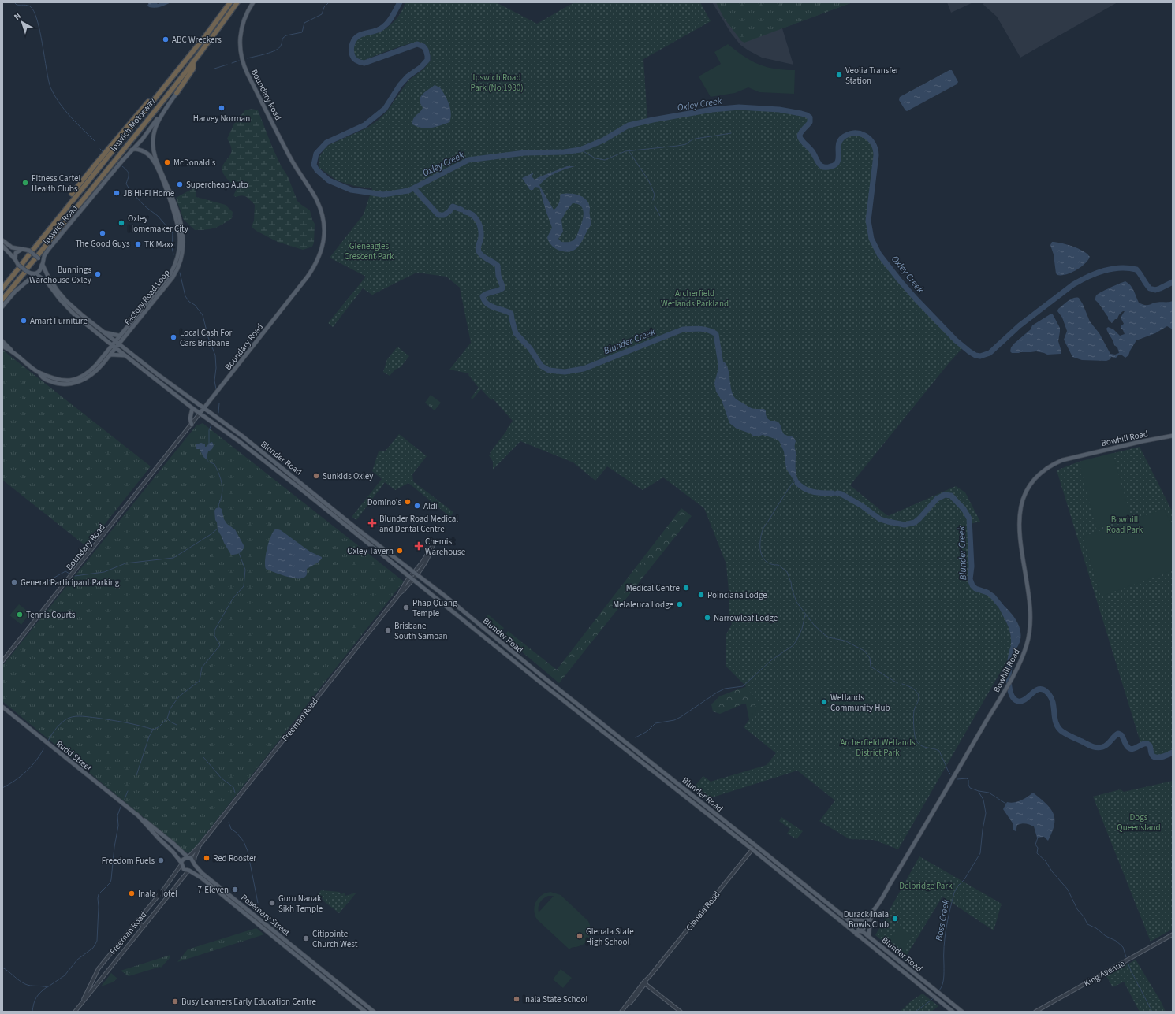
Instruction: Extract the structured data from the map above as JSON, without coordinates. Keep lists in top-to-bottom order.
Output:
{
  "streets": {
    "highway": ["Ipswich Motorway"],
    "main road": [
      "Boundary Road",
      "Ipswich Road",
      "Factory Road Loop",
      "Bowhill Road",
      "Blunder Road",
      "Rudd Street",
      "Rosemary Street"
    ],
    "street": ["Freeman Road", "Glenala Road", "King Avenue"]
  },
  "crossings": [
    ["Boundary Road", "Blunder Road"],
    ["Ipswich Motorway", "Blunder Road"],
    ["Ipswich Road", "Factory Road Loop"],
    ["Ipswich Road", "Blunder Road"],
    ["Factory Road Loop", "Blunder Road"],
    ["Bowhill Road", "Blunder Road"],
    ["Blunder Road", "Freeman Road"],
    ["Blunder Road", "Glenala Road"],
    ["Freeman Road", "Rudd Street"],
    ["Freeman Road", "Rosemary Street"],
    ["Rudd Street", "Rosemary Street"]
  ],
  "water": ["Oxley Creek", "Blunder Creek", "Boss Creek"],
  "parks": [
    "Ipswich Road Park (No.1980)",
    "Gleneagles Crescent Park",
    "Archerfield Wetlands Parkland",
    "Bowhill Road Park",
    "Archerfield Wetlands District Park",
    "Dogs Queensland",
    "Delbridge Park"
  ],
  "places": {
    "other": [
      "ABC Wreckers",
      "Veolia Transfer Station",
      "Harvey Norman",
      "McDonald's",
      "Fitness Cartel Health Clubs",
      "Supercheap Auto",
      "JB Hi-Fi Home",
      "Oxley Homemaker City",
      "The Good Guys",
      "TK Maxx",
      "Bunnings Warehouse Oxley",
      "Amart Furniture",
      "Local Cash For Cars Brisbane",
      "Sunkids Oxley",
      "Domino's",
      "Aldi",
      "Oxley Tavern",
      "General Participant Parking",
      "Medical Centre",
      "Poinciana Lodge",
      "Melaleuca Lodge",
      "Phap Quang Temple",
      "Tennis Courts",
      "Narrowleaf Lodge",
      "Brisbane South Samoan",
      "Wetlands Community Hub",
      "Red Rooster",
      "Freedom Fuels",
      "7-Eleven",
      "Inala Hotel",
      "Guru Nanak Sikh Temple",
      "Durack Inala Bowls Club",
      "Glenala State High School",
      "Citipointe Church West",
      "Inala State School",
      "Busy Learners Early Education Centre"
    ],
    "health": ["Blunder Road Medical and Dental Centre", "Chemist Warehouse"]
  },
  "north": "top left"
}
